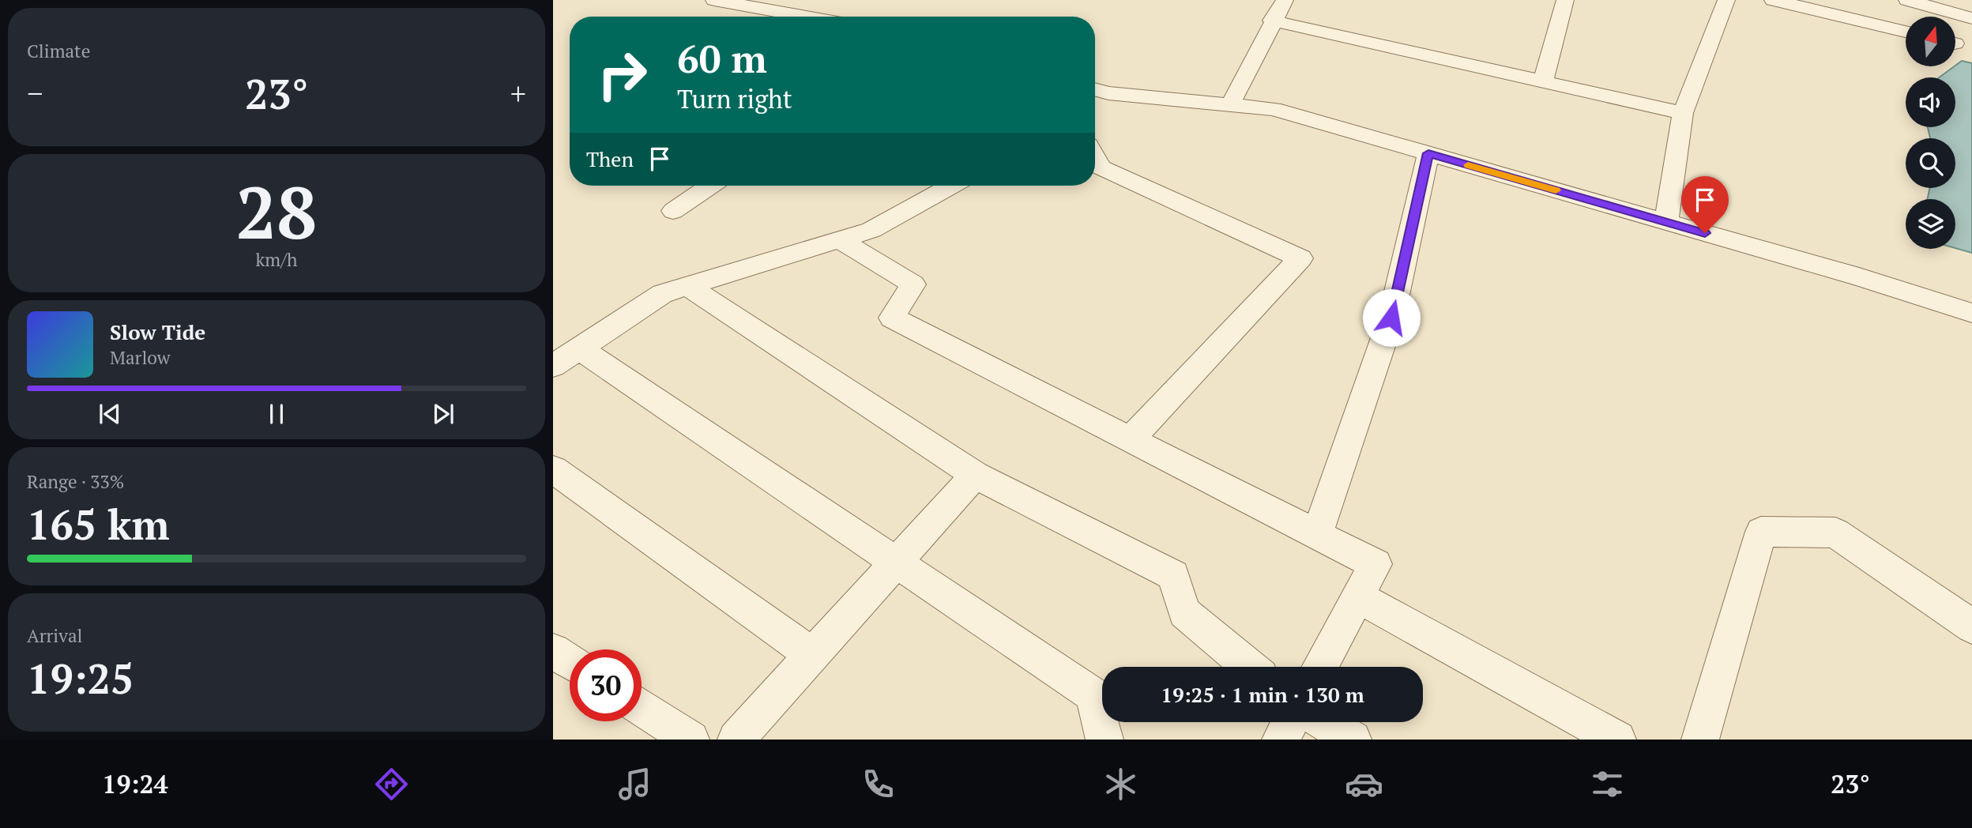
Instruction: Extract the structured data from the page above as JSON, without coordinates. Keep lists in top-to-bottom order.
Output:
{
  "north": "top",
  "page": {
    "tile": [
      "Climate",
      ["28", "km/h"],
      ["Range · 33%", "165 km"],
      ["Arrival", "19:25"]
    ],
    "turn": ["60 m", "Turn right"],
    "heat": ["−", "23°", "+"],
    "then": "Then",
    "song": ["Slow Tide", "Marlow"],
    "limit": "30",
    "trip": "19:25 · 1 min · 130 m",
    "tabs": ["19:24", "23°"]
  }
}
